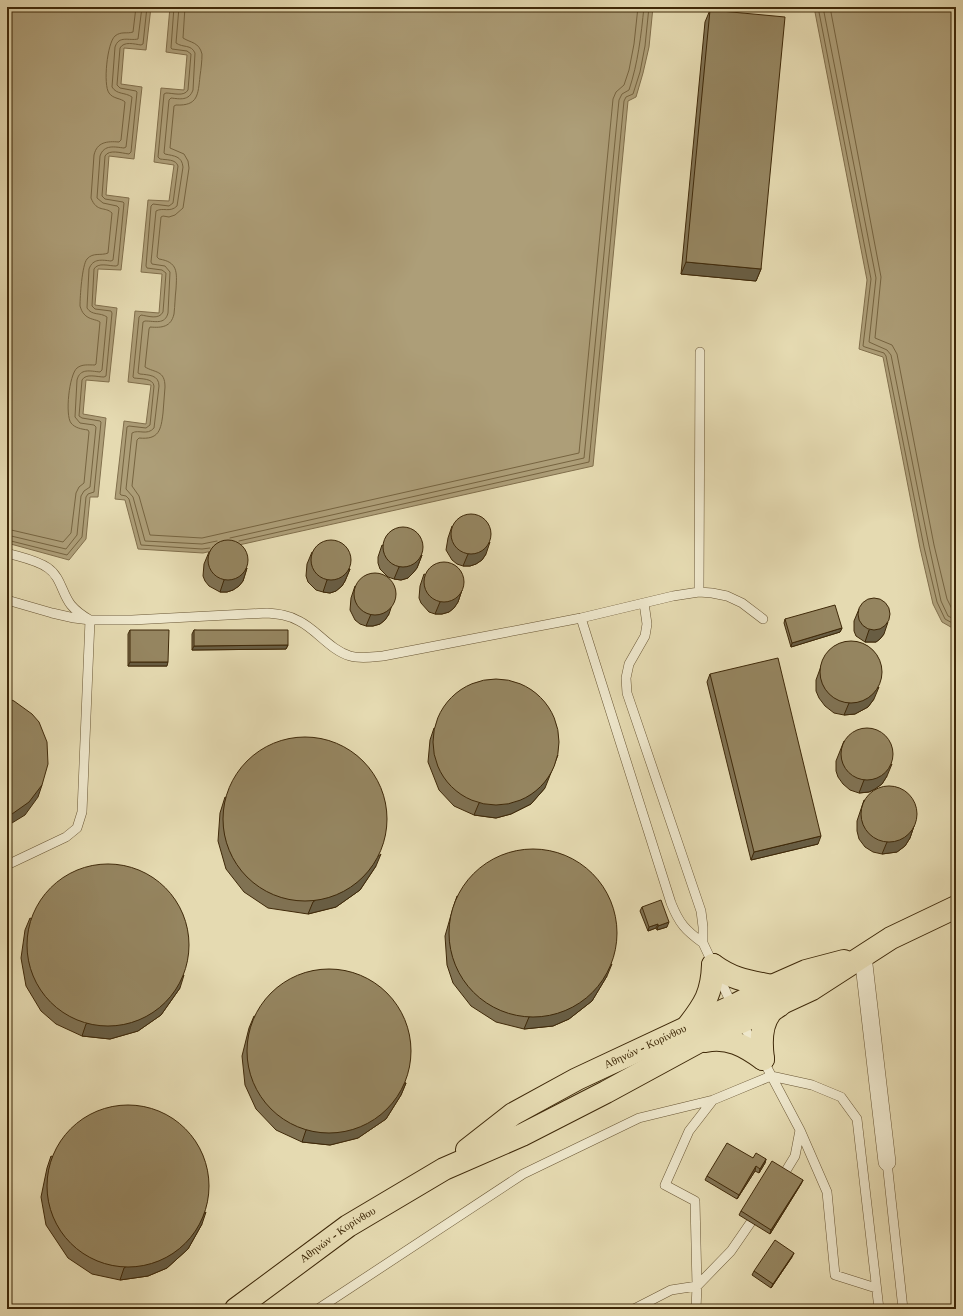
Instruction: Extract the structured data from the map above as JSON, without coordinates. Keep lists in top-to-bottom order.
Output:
{
  "streets": {
    "main road": ["Αθηνών - Κορίνθου"]
  }
}
